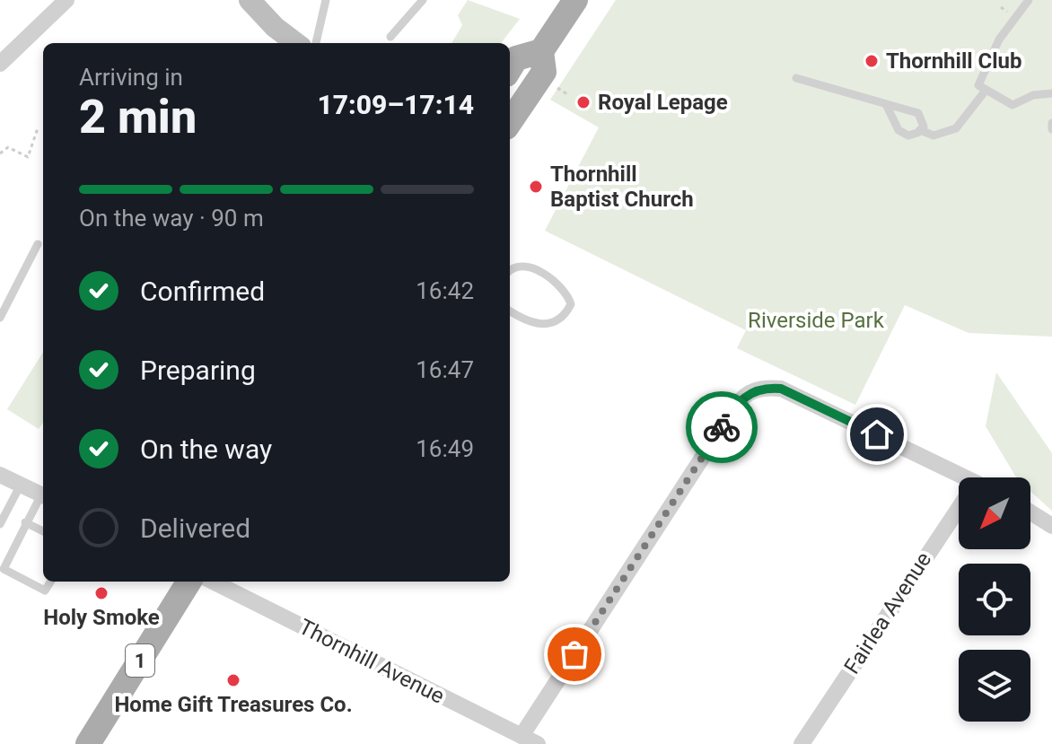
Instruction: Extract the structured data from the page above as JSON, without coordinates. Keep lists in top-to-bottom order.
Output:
{
  "streets": {
    "main road": ["1"],
    "street": ["Fairlea Avenue", "Thornhill Avenue"]
  },
  "parks": ["Riverside Park"],
  "places": [
    "Thornhill Club",
    "Royal Lepage",
    "Thornhill Baptist Church",
    "Holy Smoke",
    "Home Gift Treasures Co."
  ],
  "north": "bottom left",
  "page": {
    "heading": ["2 min", "Arriving in", "17:09–17:14"],
    "bar": "On the way · 90 m",
    "list": [
      ["Confirmed", "16:42"],
      ["Preparing", "16:47"],
      ["On the way", "16:49"],
      "Delivered"
    ]
  }
}
